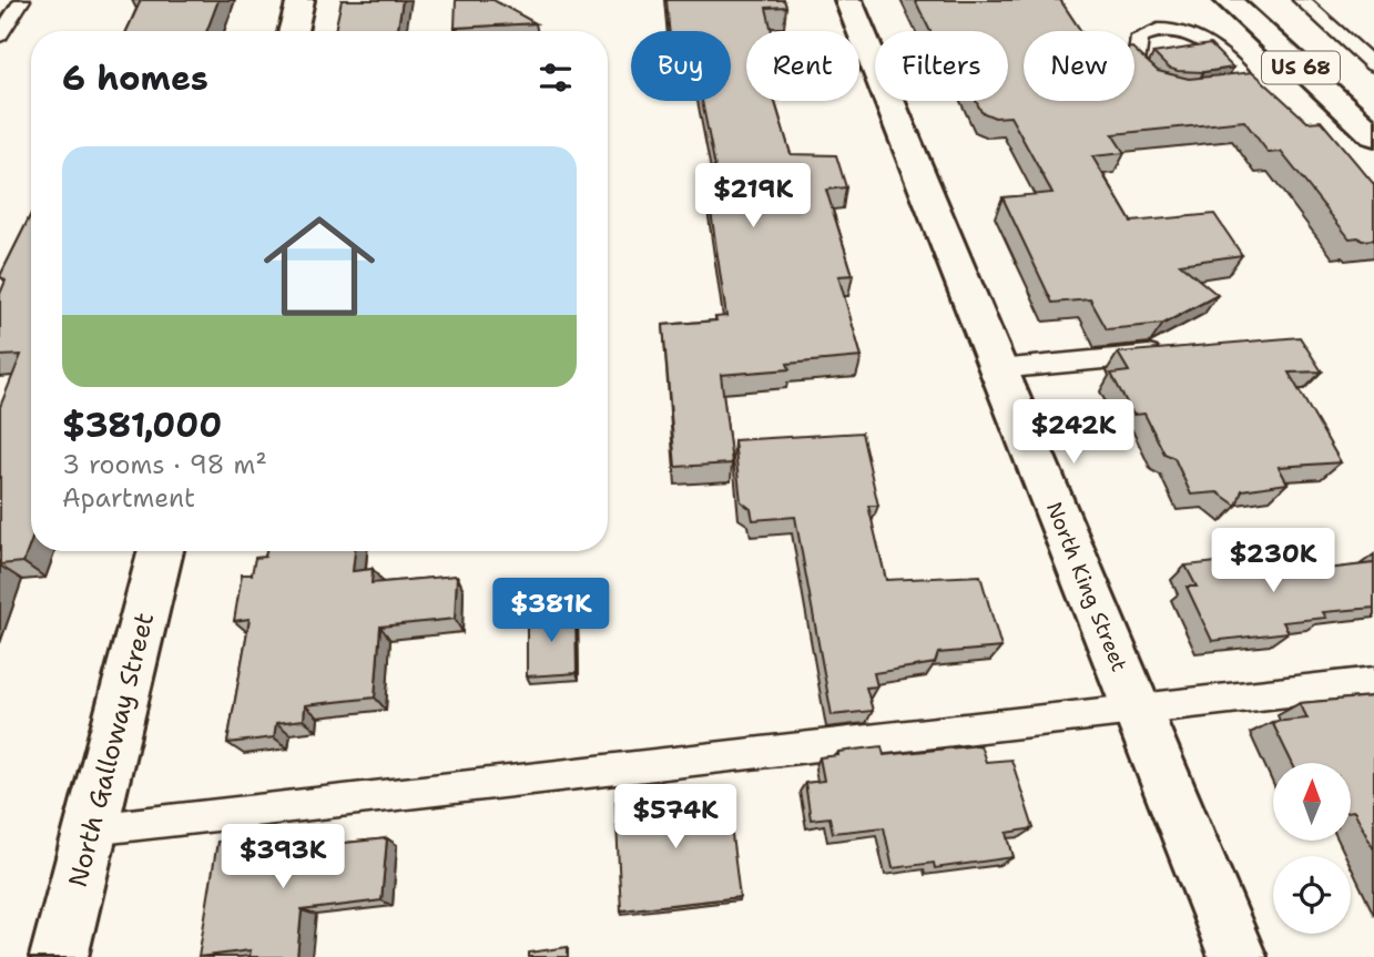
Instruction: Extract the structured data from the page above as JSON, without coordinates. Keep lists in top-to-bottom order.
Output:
{
  "streets": {
    "main road": ["US 68", "North King Street", "North Galloway Street"]
  },
  "north": "top",
  "page": {
    "chip": [
      "Buy",
      "Rent",
      "Filters",
      "New"
    ],
    "heading": "6 homes",
    "list": [
      {
        "name": "$381,000",
        "note": "3 rooms · 98 m² · Apartment"
      }
    ],
    "price": [
      "$219K",
      "$242K",
      "$230K",
      "$381K",
      "$574K",
      "$393K"
    ]
  }
}
